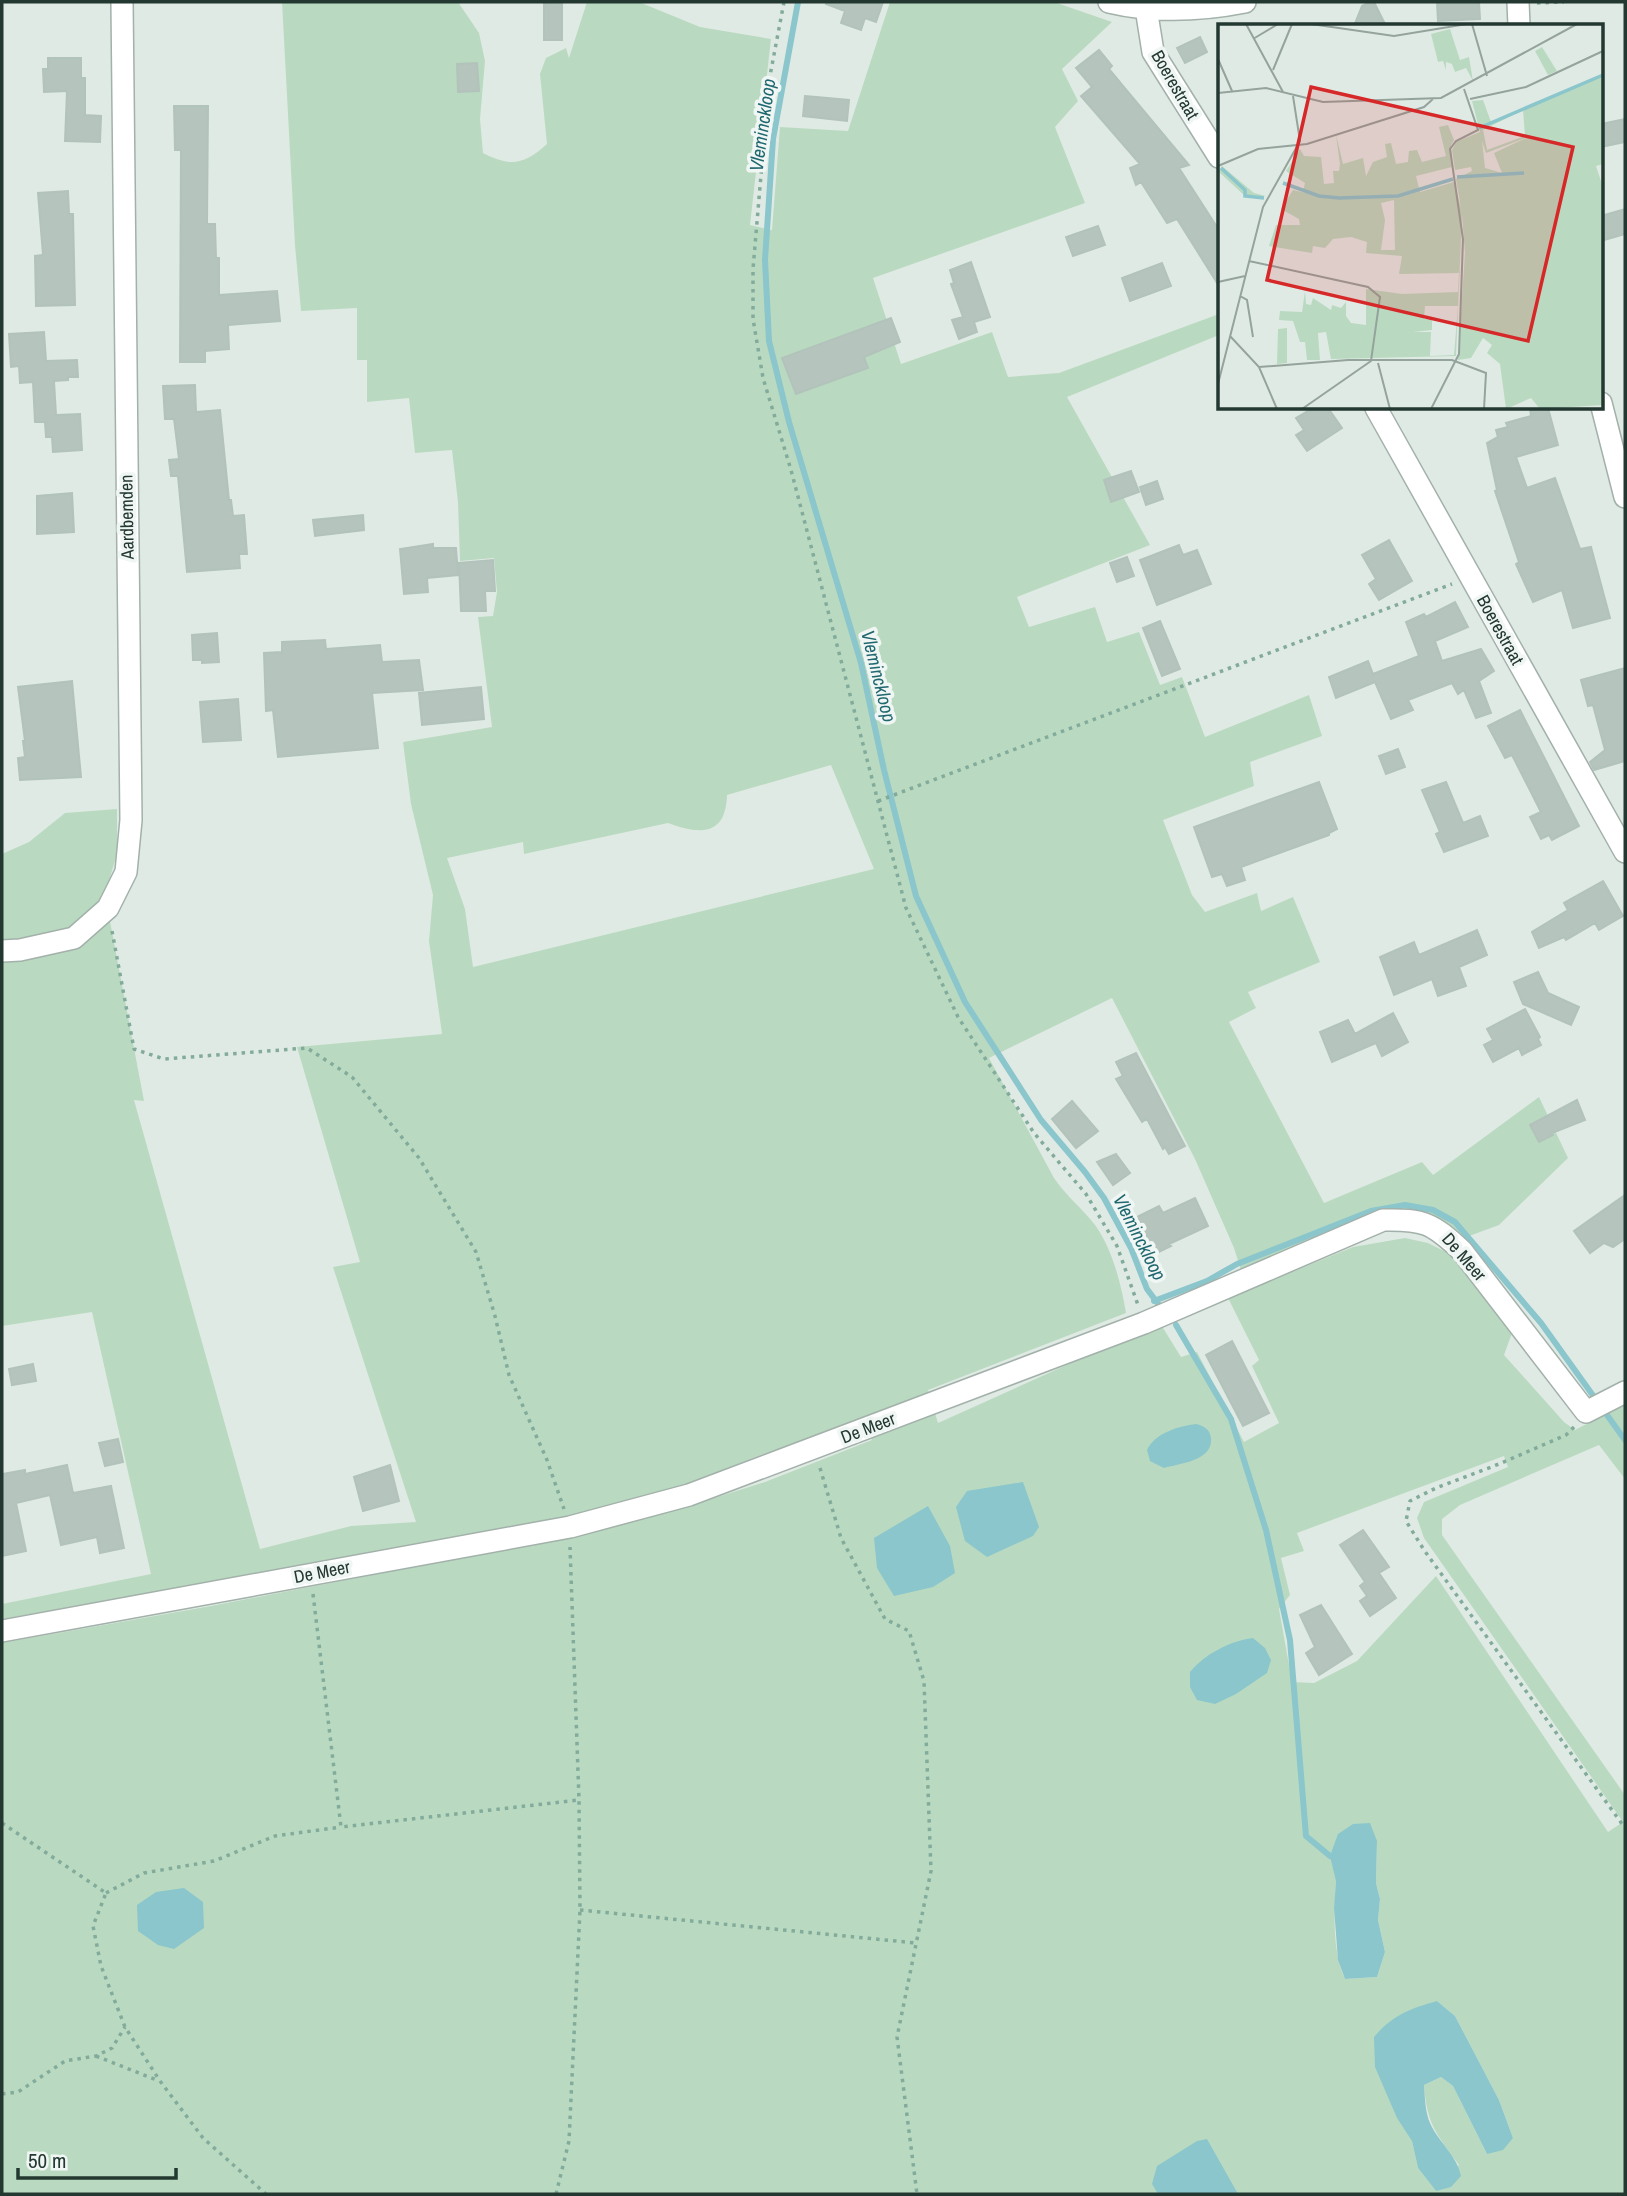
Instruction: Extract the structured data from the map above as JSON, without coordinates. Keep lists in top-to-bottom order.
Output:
{
  "streets": {
    "street": ["Boerestraat", "Aardbemden", "De Meer"]
  },
  "water": ["Vleminckloop"],
  "scale_bar": "50 m"
}
